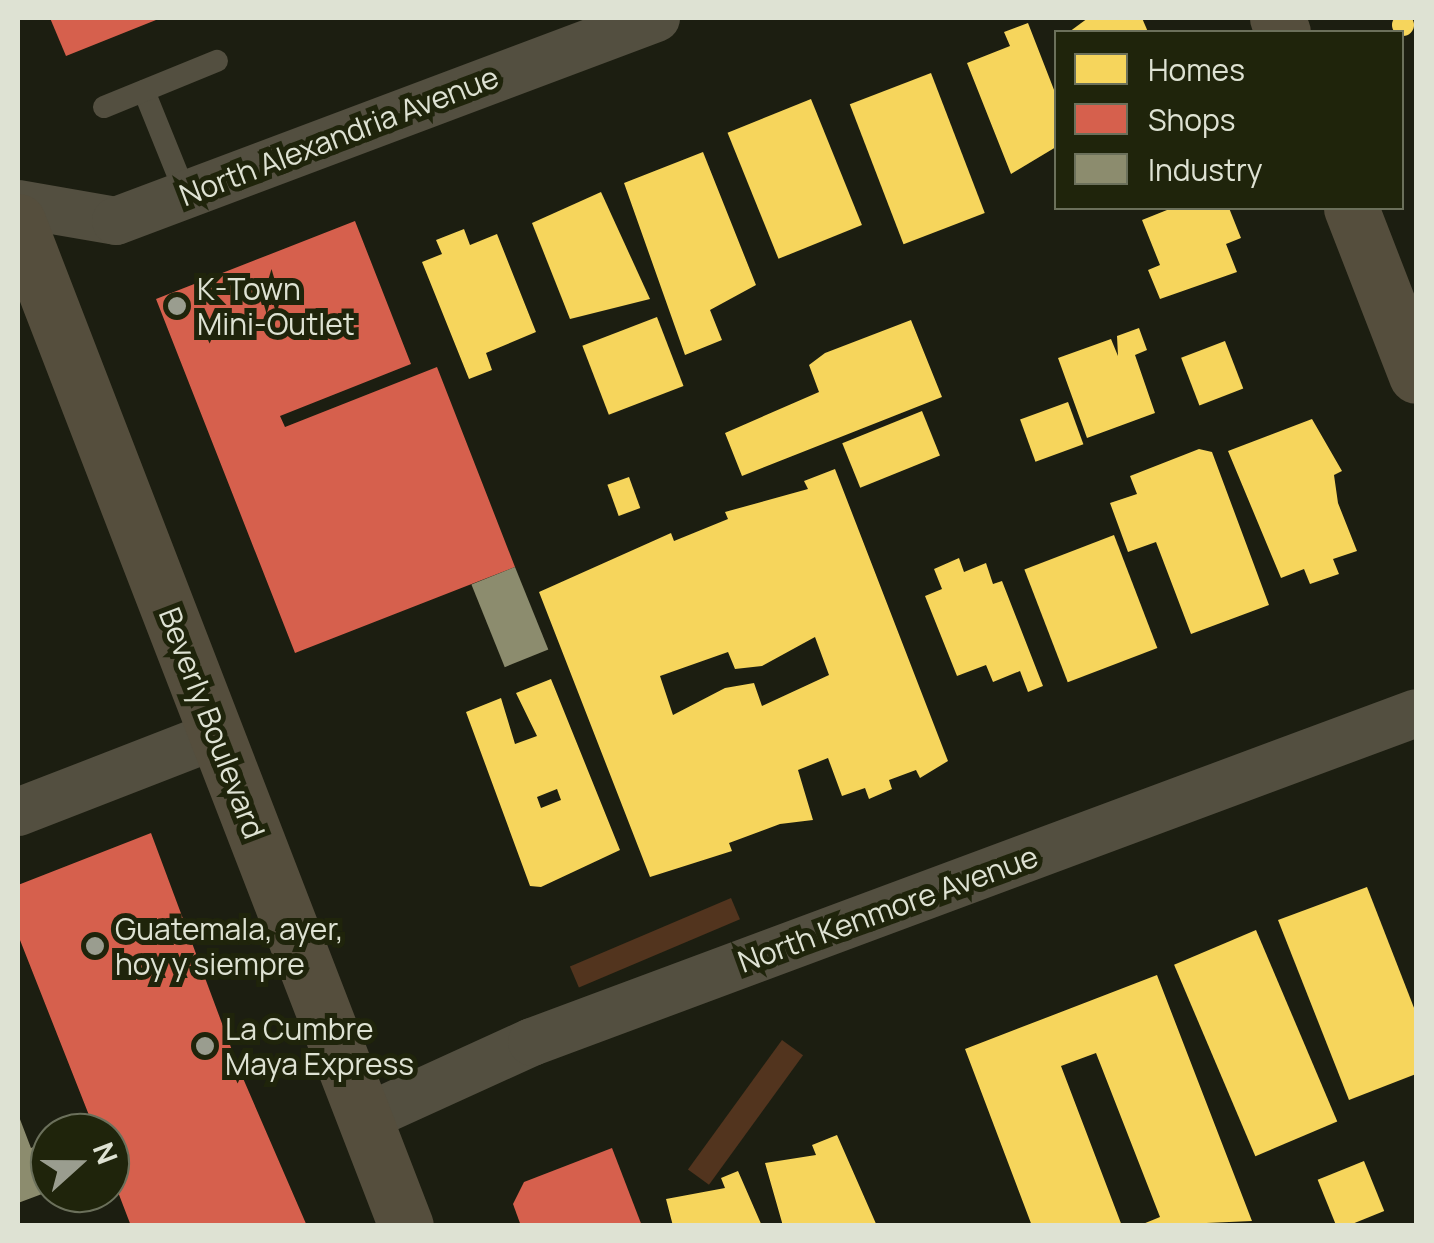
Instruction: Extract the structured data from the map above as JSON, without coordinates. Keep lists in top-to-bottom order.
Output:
{
  "streets": {
    "main road": ["Beverly Boulevard"],
    "street": ["North Alexandria Avenue", "North Kenmore Avenue"]
  },
  "crossings": [
    ["Beverly Boulevard", "North Kenmore Avenue"]
  ],
  "places": ["K-Town Mini-Outlet", "Guatemala, ayer, hoy y siempre", "La Cumbre Maya Express"],
  "legend": ["Homes", "Shops", "Industry"],
  "north": "right"
}
